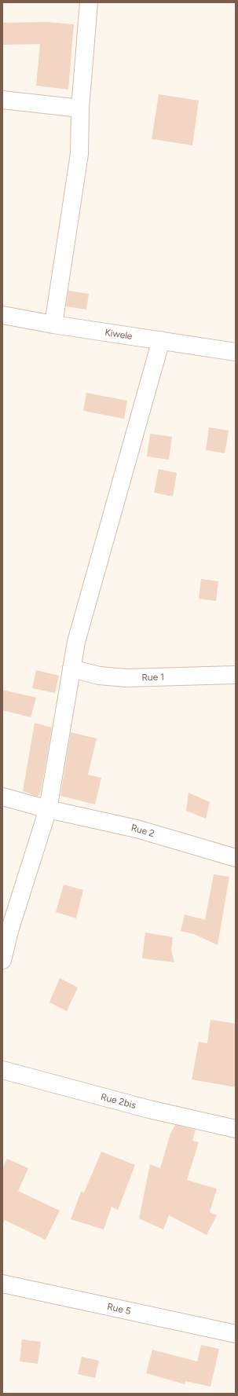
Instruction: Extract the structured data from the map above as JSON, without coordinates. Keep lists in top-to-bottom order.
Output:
{
  "streets": {
    "street": [
      "Kiwele",
      "Rue 1",
      "Rue 2",
      "Rue 2bis",
      "Rue 5"
    ]
  }
}
